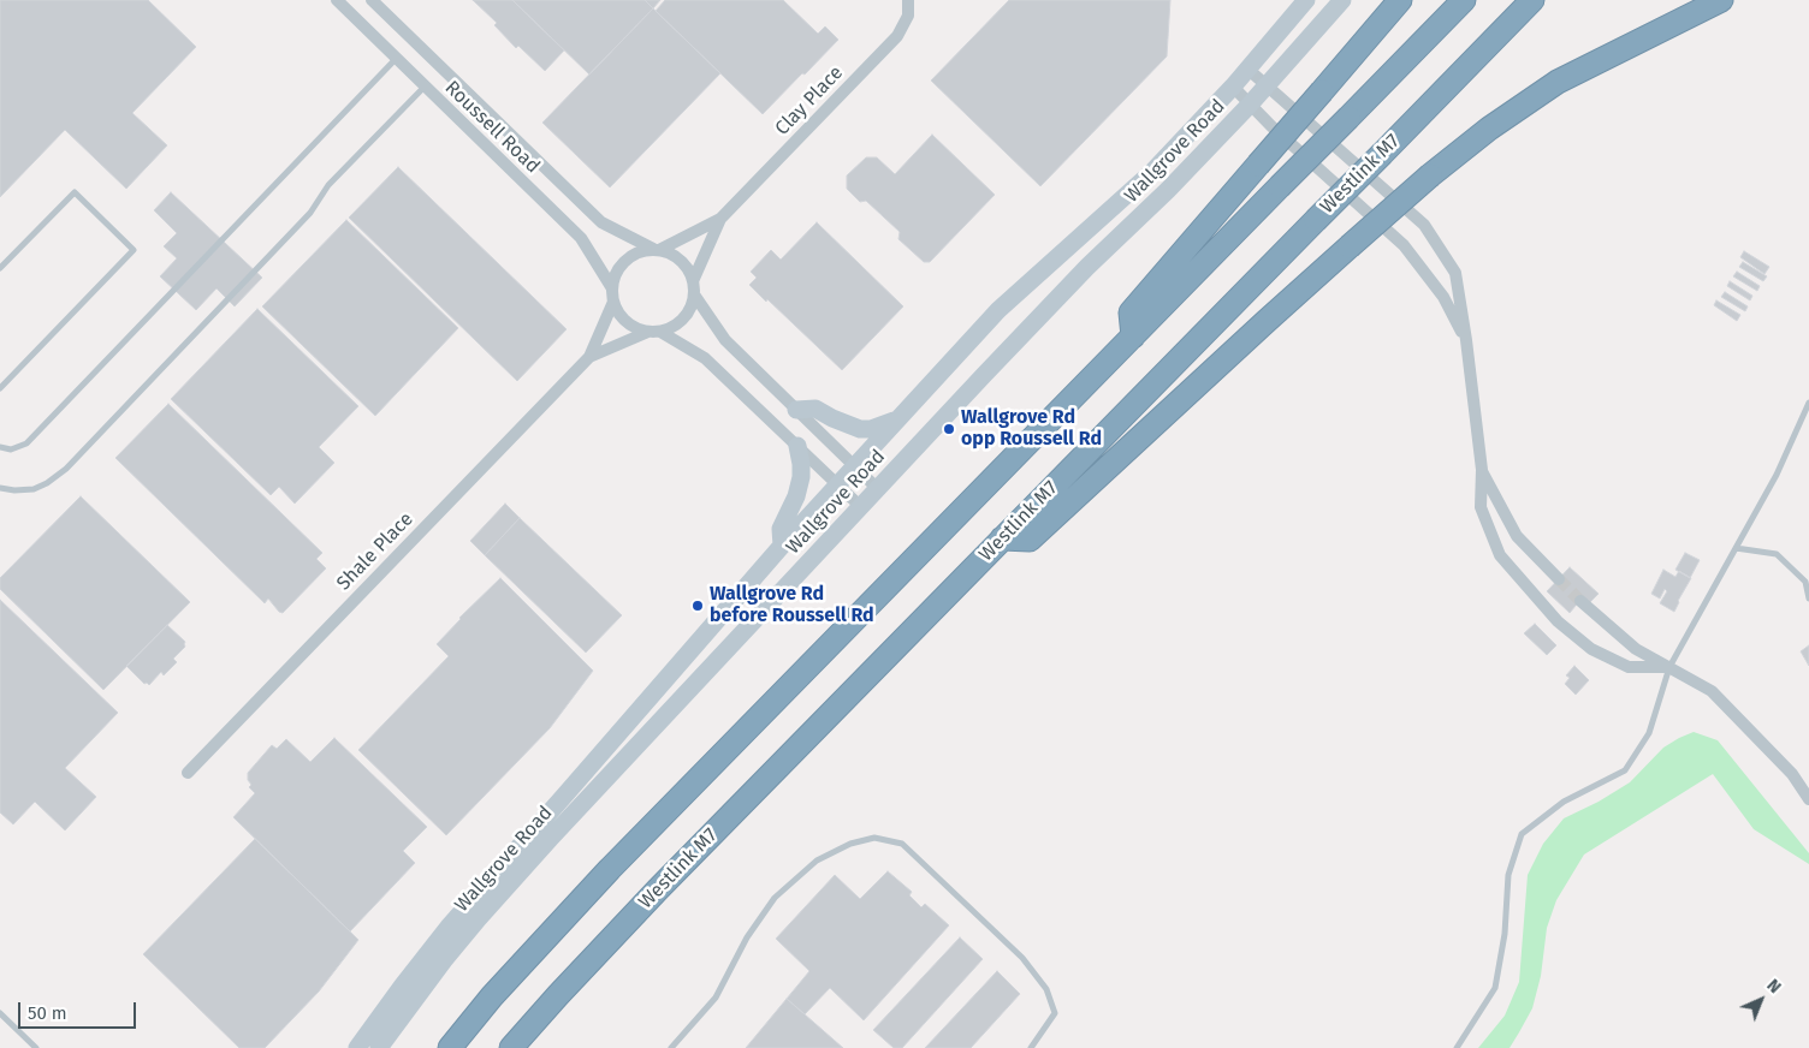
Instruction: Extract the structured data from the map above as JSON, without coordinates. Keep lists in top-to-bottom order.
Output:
{
  "streets": {
    "highway": ["Westlink M7"],
    "main road": ["Wallgrove Road"],
    "street": ["Clay Place", "Roussell Road", "Shale Place"]
  },
  "crossings": [
    ["Clay Place", "Roussell Road"],
    ["Clay Place", "Shale Place"],
    ["Roussell Road", "Shale Place"]
  ],
  "places": ["Wallgrove Rd opp Roussell Rd", "Wallgrove Rd before Roussell Rd"],
  "scale_bar": "50 m",
  "north": "top right"
}
